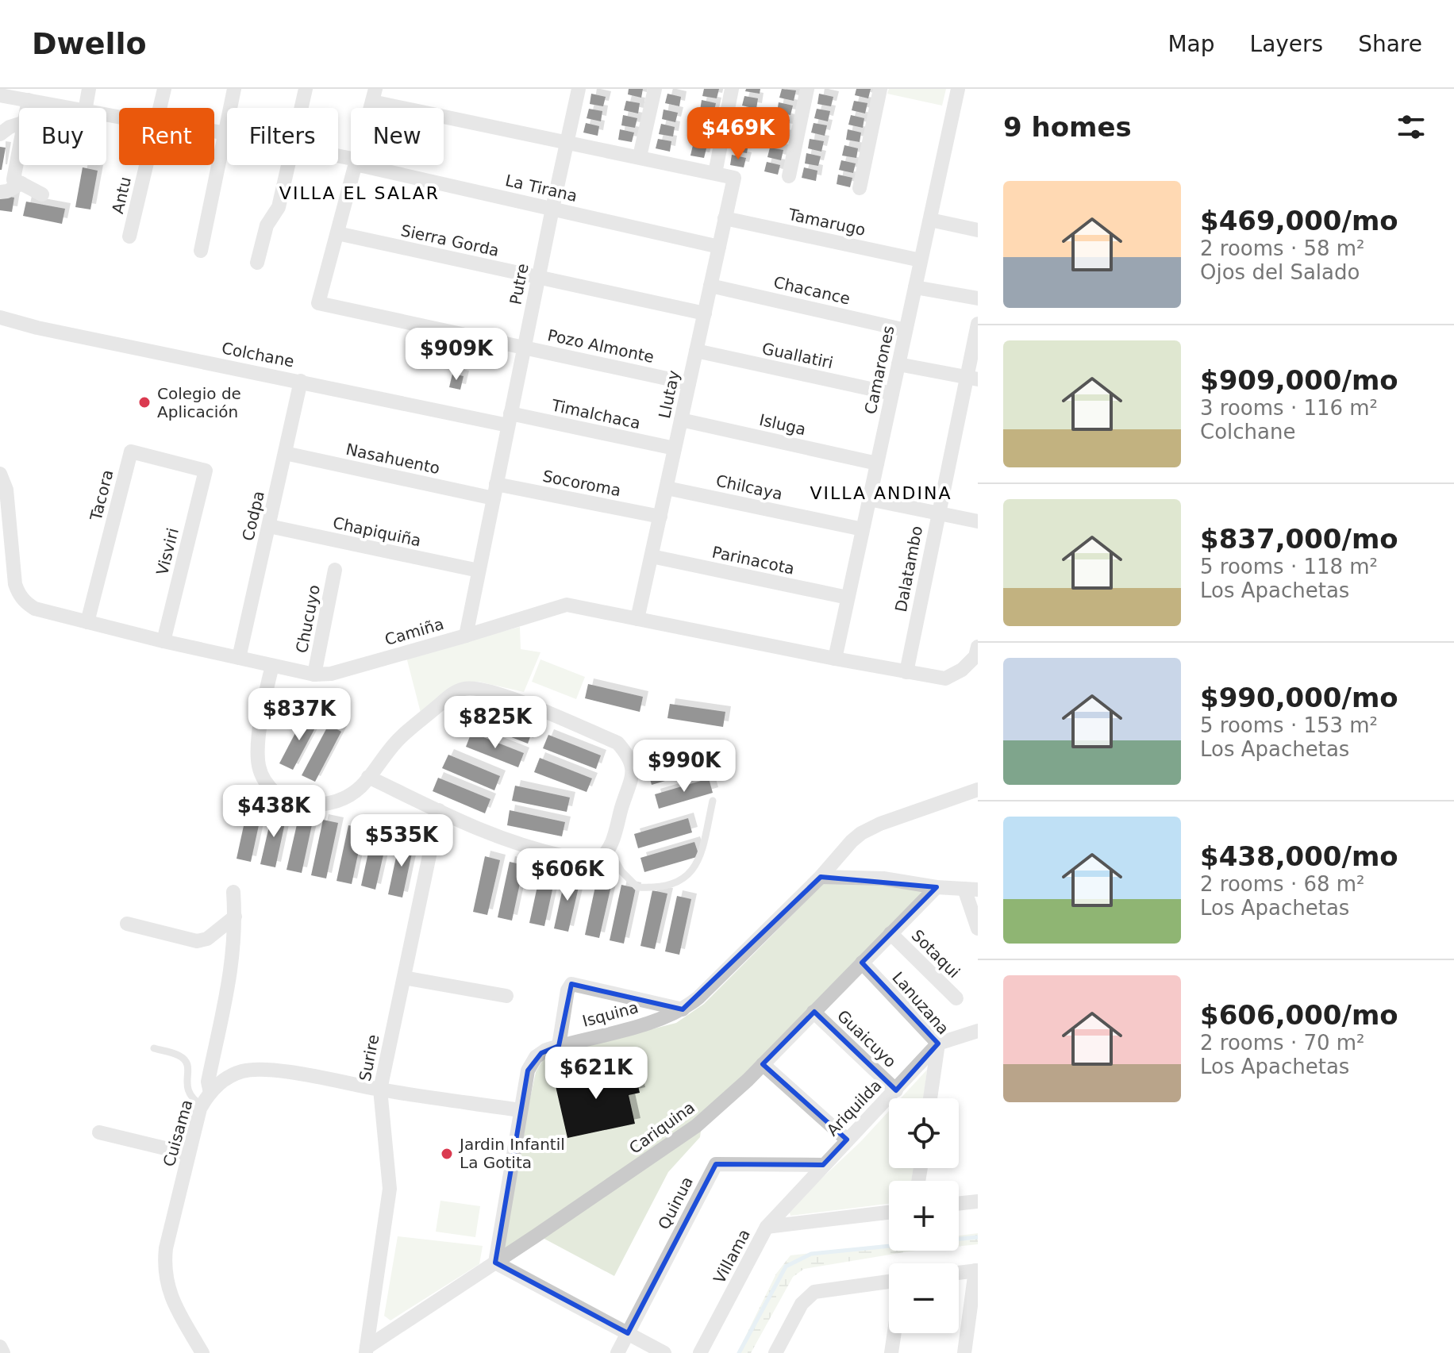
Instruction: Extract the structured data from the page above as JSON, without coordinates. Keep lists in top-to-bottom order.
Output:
{
  "streets": {
    "street": [
      "La Tirana",
      "Antu",
      "Tamarugo",
      "Sierra Gorda",
      "Putre",
      "Chacance",
      "Pozo Almonte",
      "Colchane",
      "Guallatiri",
      "Camarones",
      "Llutay",
      "Timalchaca",
      "Isluga",
      "Nasahuento",
      "Socoroma",
      "Chilcaya",
      "Tacora",
      "Codpa",
      "Chapiquiña",
      "Visviri",
      "Parinacota",
      "Dalatambo",
      "Chucuyo",
      "Camiña",
      "Sotaqui",
      "Lanuzana",
      "Isquina",
      "Guaicuyo",
      "Surire",
      "Ariquilda",
      "Cariquina",
      "Cuisama",
      "Quinua",
      "Villama"
    ]
  },
  "crossings": [
    ["La Tirana", "Putre"],
    ["La Tirana", "Llutay"],
    ["Tamarugo", "Camarones"],
    ["Tamarugo", "Llutay"],
    ["Sierra Gorda", "Putre"],
    ["Sierra Gorda", "Pozo Almonte"],
    ["Sierra Gorda", "Llutay"],
    ["Putre", "Pozo Almonte"],
    ["Putre", "Colchane"],
    ["Putre", "Timalchaca"],
    ["Putre", "Nasahuento"],
    ["Putre", "Socoroma"],
    ["Putre", "Chapiquiña"],
    ["Putre", "Camiña"],
    ["Chacance", "Camarones"],
    ["Chacance", "Llutay"],
    ["Pozo Almonte", "Llutay"],
    ["Colchane", "Timalchaca"],
    ["Colchane", "Codpa"],
    ["Guallatiri", "Camarones"],
    ["Guallatiri", "Llutay"],
    ["Camarones", "Isluga"],
    ["Camarones", "Chilcaya"],
    ["Camarones", "Parinacota"],
    ["Camarones", "Camiña"],
    ["Llutay", "Timalchaca"],
    ["Llutay", "Isluga"],
    ["Llutay", "Socoroma"],
    ["Llutay", "Chilcaya"],
    ["Llutay", "Parinacota"],
    ["Llutay", "Camiña"],
    ["Nasahuento", "Socoroma"],
    ["Nasahuento", "Codpa"],
    ["Tacora", "Visviri"],
    ["Tacora", "Camiña"],
    ["Codpa", "Chapiquiña"],
    ["Codpa", "Camiña"],
    ["Visviri", "Camiña"],
    ["Dalatambo", "Camiña"],
    ["Chucuyo", "Camiña"],
    ["Sotaqui", "Cariquina"],
    ["Lanuzana", "Ariquilda"],
    ["Lanuzana", "Cariquina"],
    ["Isquina", "Cariquina"],
    ["Isquina", "Cuisama"],
    ["Guaicuyo", "Ariquilda"],
    ["Guaicuyo", "Cariquina"],
    ["Surire", "Cariquina"],
    ["Surire", "Cuisama"],
    ["Ariquilda", "Quinua"],
    ["Ariquilda", "Villama"]
  ],
  "districts": ["VILLA EL SALAR", "VILLA ANDINA"],
  "places": ["Colegio de Aplicación", "Jardin Infantil La Gotita"],
  "page": {
    "header": "Dwello",
    "nav": ["Map", "Layers", "Share"],
    "heading": "9 homes",
    "price": [
      "$469K",
      "$909K",
      "$837K",
      "$825K",
      "$990K",
      "$438K",
      "$535K",
      "$606K",
      "$621K"
    ],
    "chip": [
      "Buy",
      "Rent",
      "Filters",
      "New"
    ],
    "list": [
      {
        "name": "$469,000/mo",
        "note": "2 rooms · 58 m² · Ojos del Salado"
      },
      {
        "name": "$909,000/mo",
        "note": "3 rooms · 116 m² · Colchane"
      },
      {
        "name": "$837,000/mo",
        "note": "5 rooms · 118 m² · Los Apachetas"
      },
      {
        "name": "$990,000/mo",
        "note": "5 rooms · 153 m² · Los Apachetas"
      },
      {
        "name": "$438,000/mo",
        "note": "2 rooms · 68 m² · Los Apachetas"
      },
      {
        "name": "$606,000/mo",
        "note": "2 rooms · 70 m² · Los Apachetas"
      }
    ],
    "map_buttons": ["+", "−"]
  }
}
